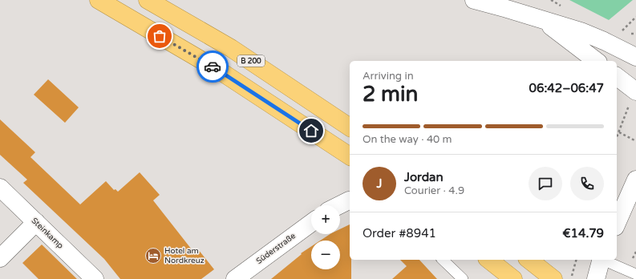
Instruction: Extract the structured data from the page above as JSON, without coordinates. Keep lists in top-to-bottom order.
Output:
{
  "streets": {
    "highway": ["B 200"],
    "main road": ["Steinkamp", "Süderstraße"]
  },
  "places": {
    "hotel": ["Hotel am Nordkreuz"]
  },
  "page": {
    "heading": ["2 min", "Arriving in", "06:42–06:47"],
    "panel": [
      "Jordan",
      "Courier · 4.9",
      "Order #8941",
      "€14.79"
    ],
    "bar": "On the way · 40 m",
    "round": "J",
    "map_buttons": ["+", "−"]
  }
}
